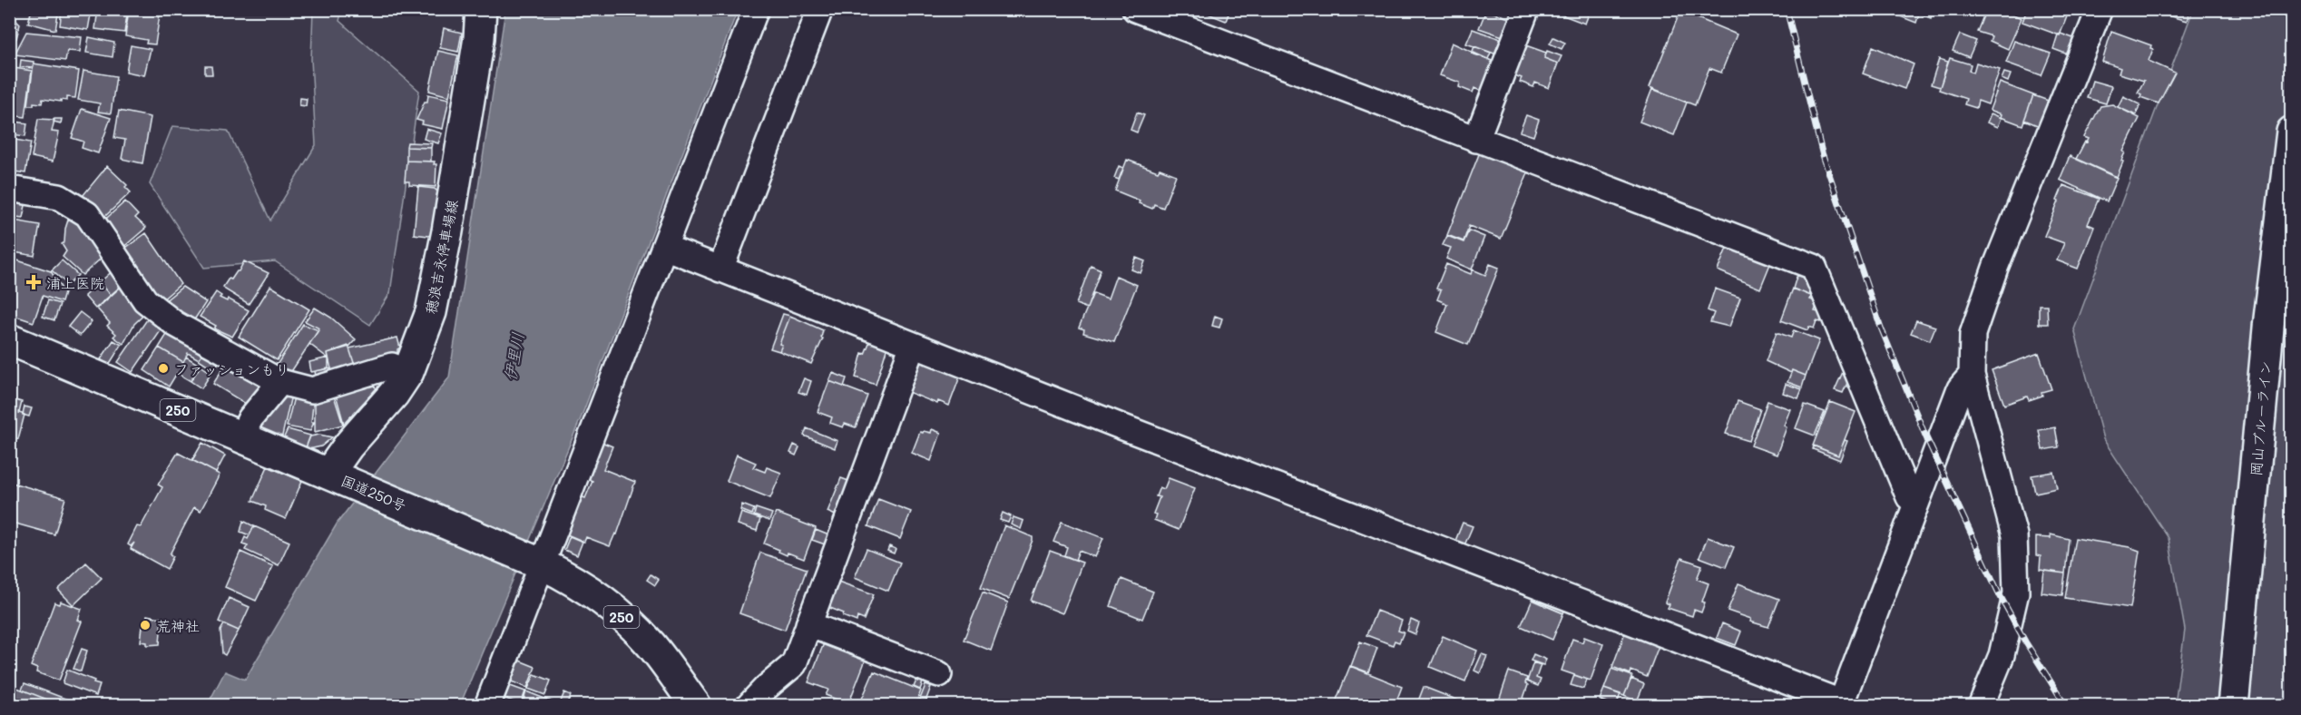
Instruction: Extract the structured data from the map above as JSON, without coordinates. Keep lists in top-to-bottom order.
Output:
{
  "streets": {
    "main road": [
      "穂浪吉永停車場線",
      "250",
      "岡山ブルーライン",
      "国道250号"
    ]
  },
  "crossings": [
    ["穂浪吉永停車場線", "国道250号"]
  ],
  "water": ["伊里川"],
  "places": {
    "health": ["浦上医院"],
    "other": ["ファッションもり", "荒神社"]
  }
}
